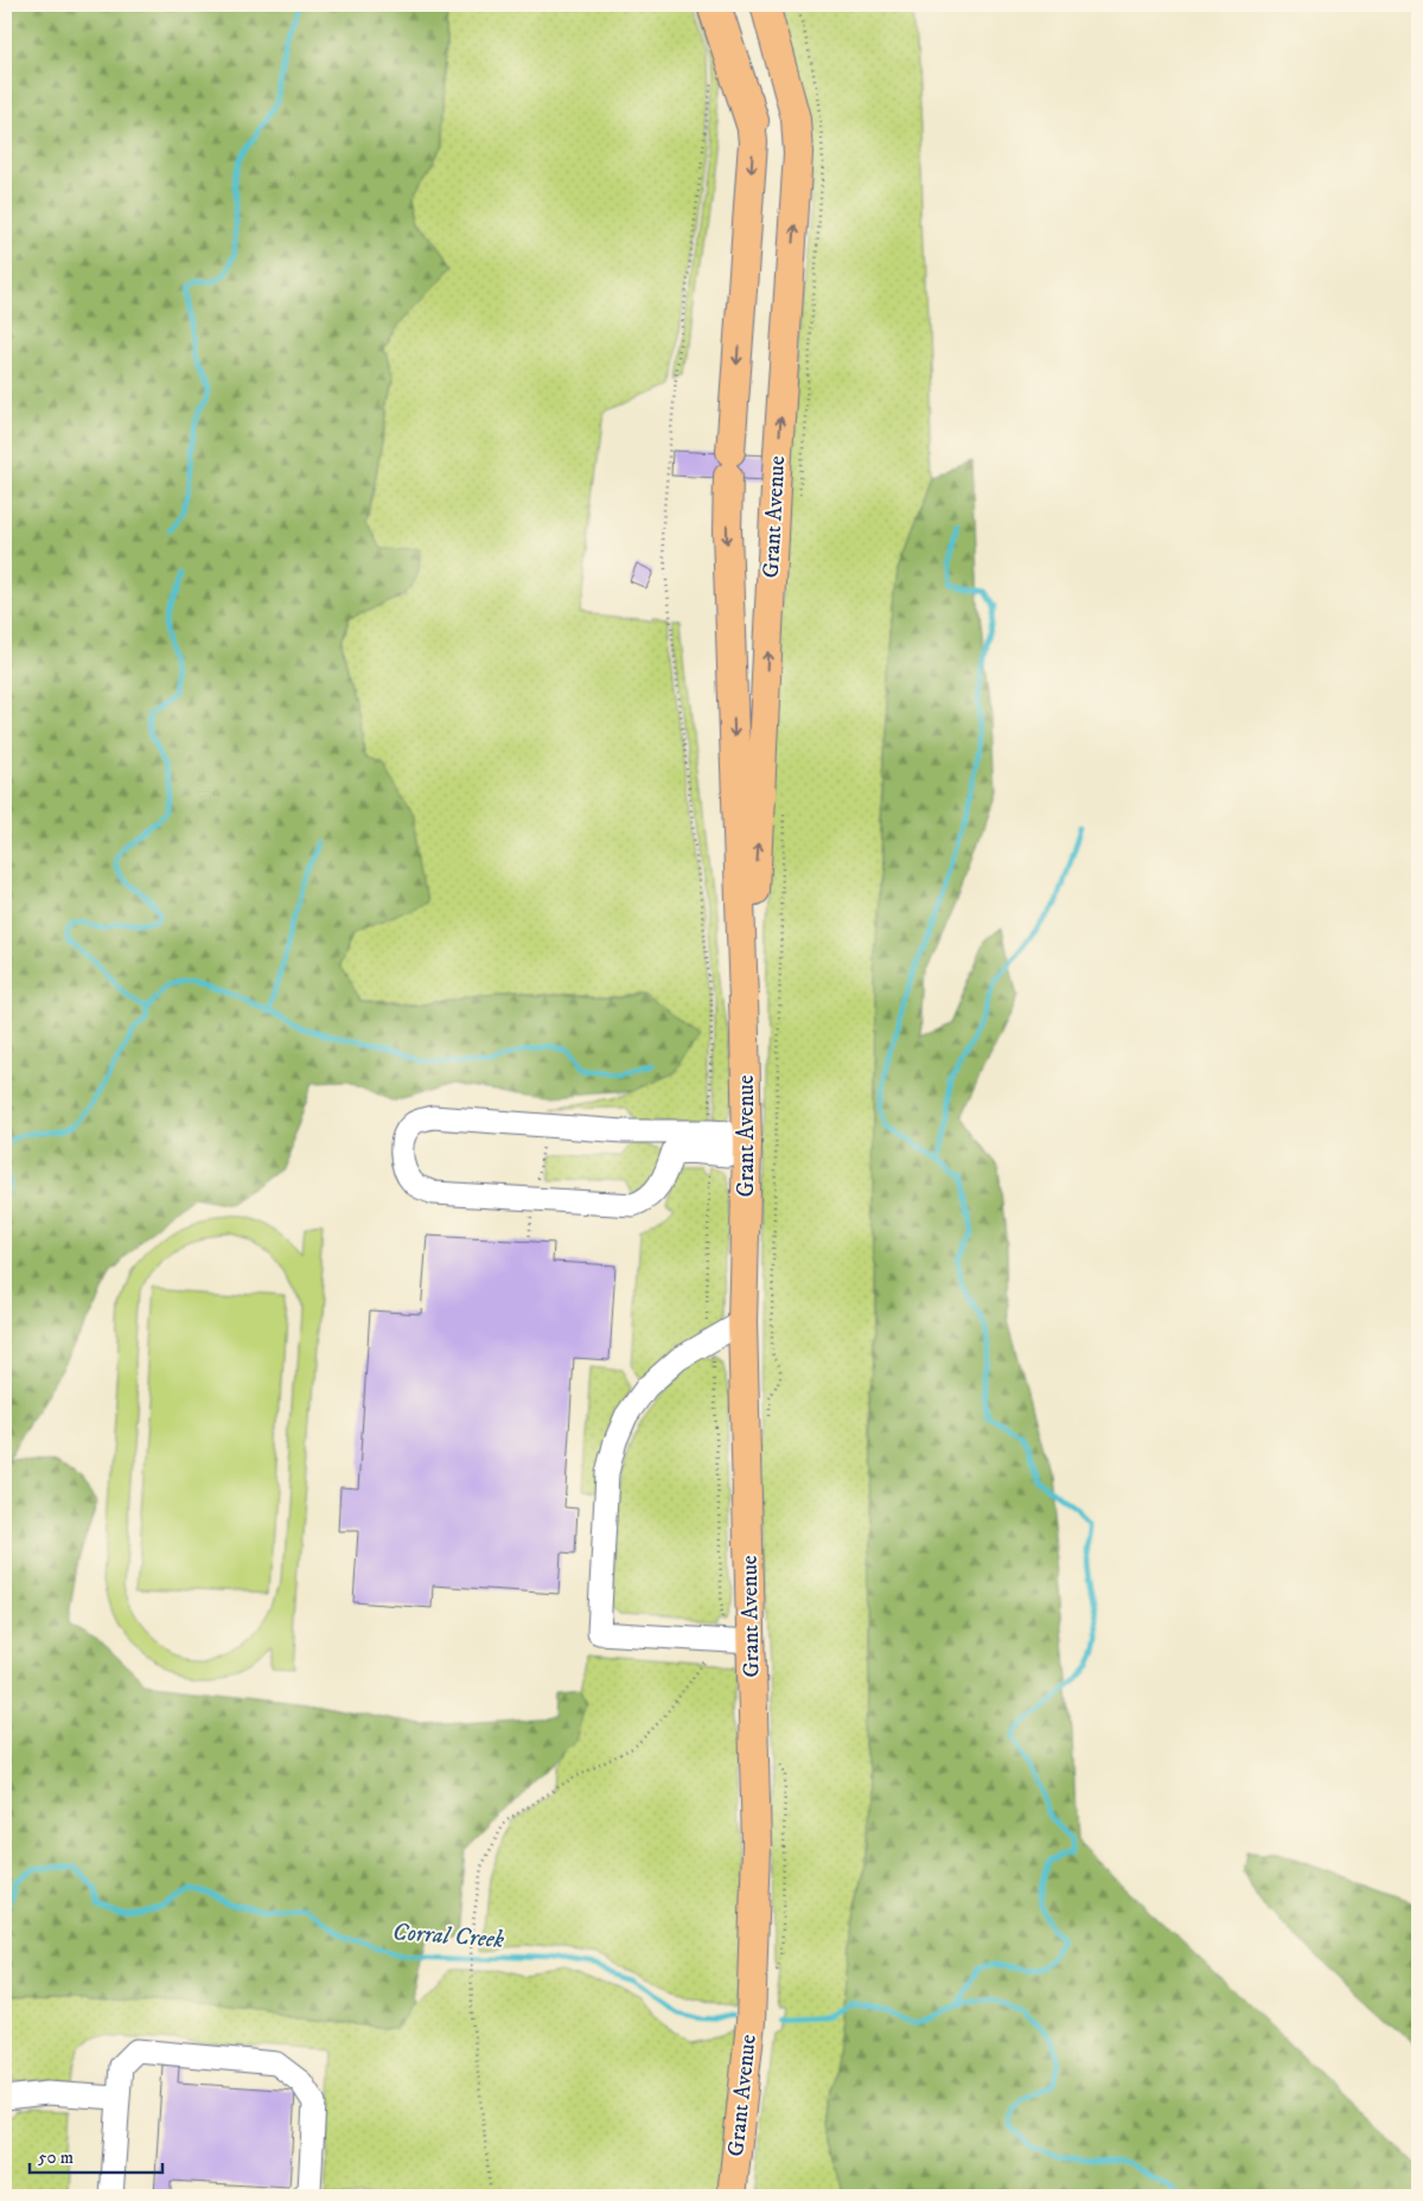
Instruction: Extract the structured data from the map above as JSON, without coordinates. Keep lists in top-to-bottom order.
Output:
{
  "streets": {
    "main road": ["Grant Avenue"]
  },
  "water": ["Corral Creek"],
  "scale_bar": "50 m"
}
